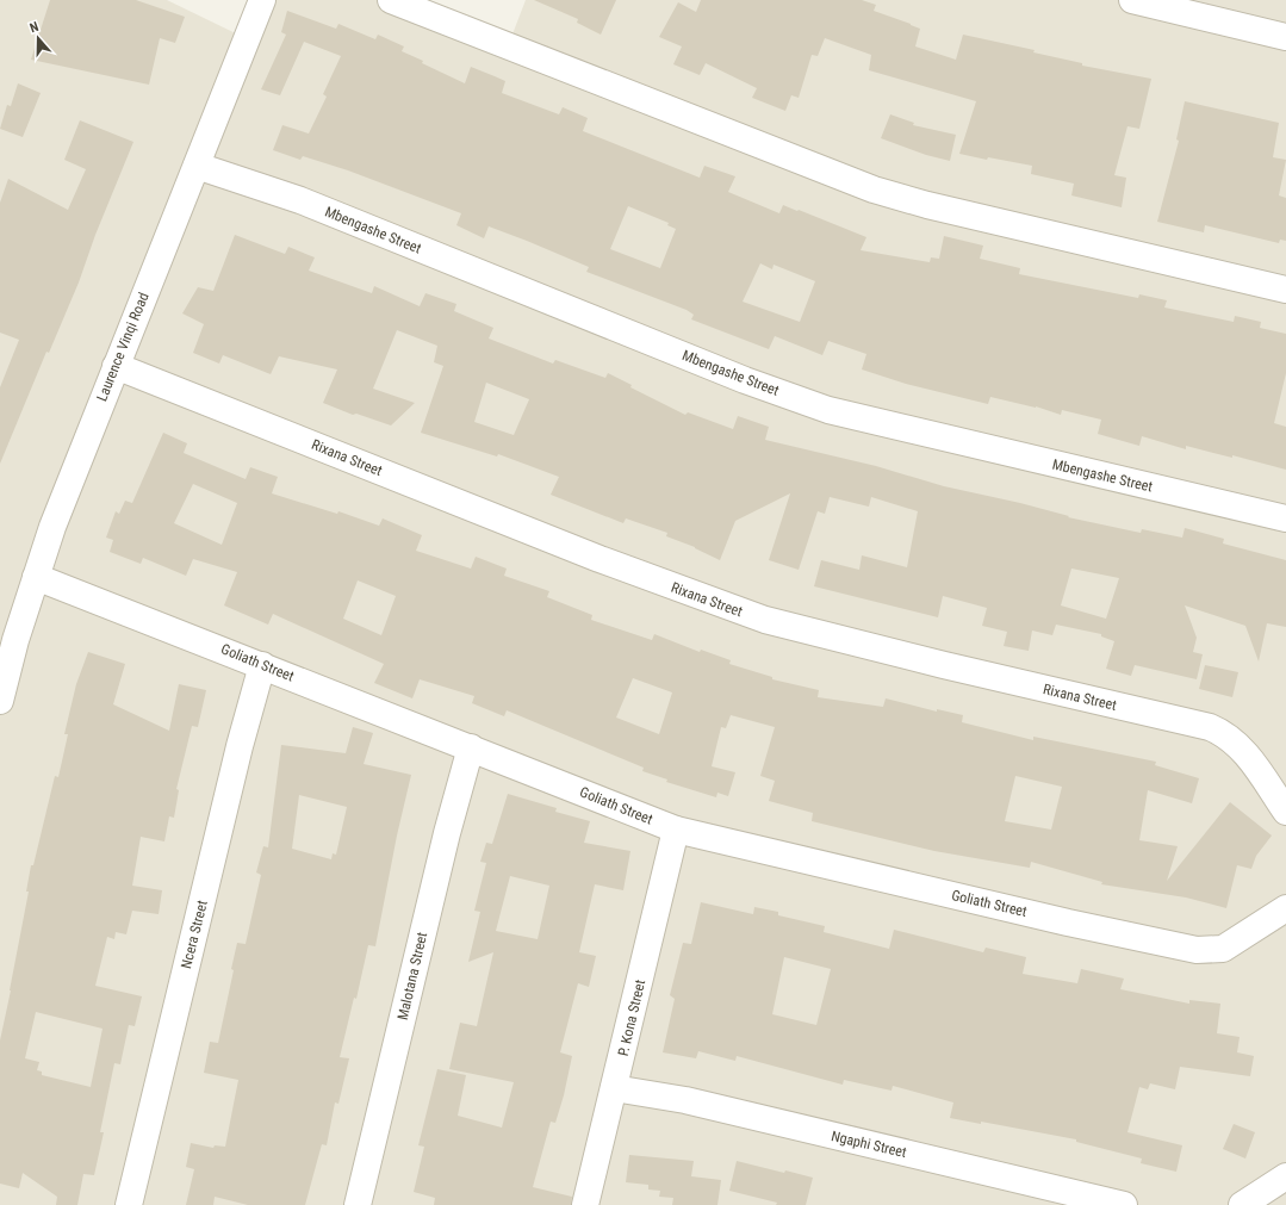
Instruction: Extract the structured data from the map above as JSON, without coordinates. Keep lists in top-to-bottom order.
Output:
{
  "streets": {
    "street": [
      "Mbengashe Street",
      "Laurence Vinqi Road",
      "Rixana Street",
      "Goliath Street",
      "Ncera Street",
      "Malotana Street",
      "P. Kona Street",
      "Ngaphi Street"
    ]
  },
  "crossings": [
    ["Mbengashe Street", "Laurence Vinqi Road"],
    ["Laurence Vinqi Road", "Rixana Street"],
    ["Laurence Vinqi Road", "Goliath Street"],
    ["Goliath Street", "Ncera Street"],
    ["Goliath Street", "Malotana Street"],
    ["Goliath Street", "P. Kona Street"],
    ["P. Kona Street", "Ngaphi Street"]
  ],
  "north": "top"
}
